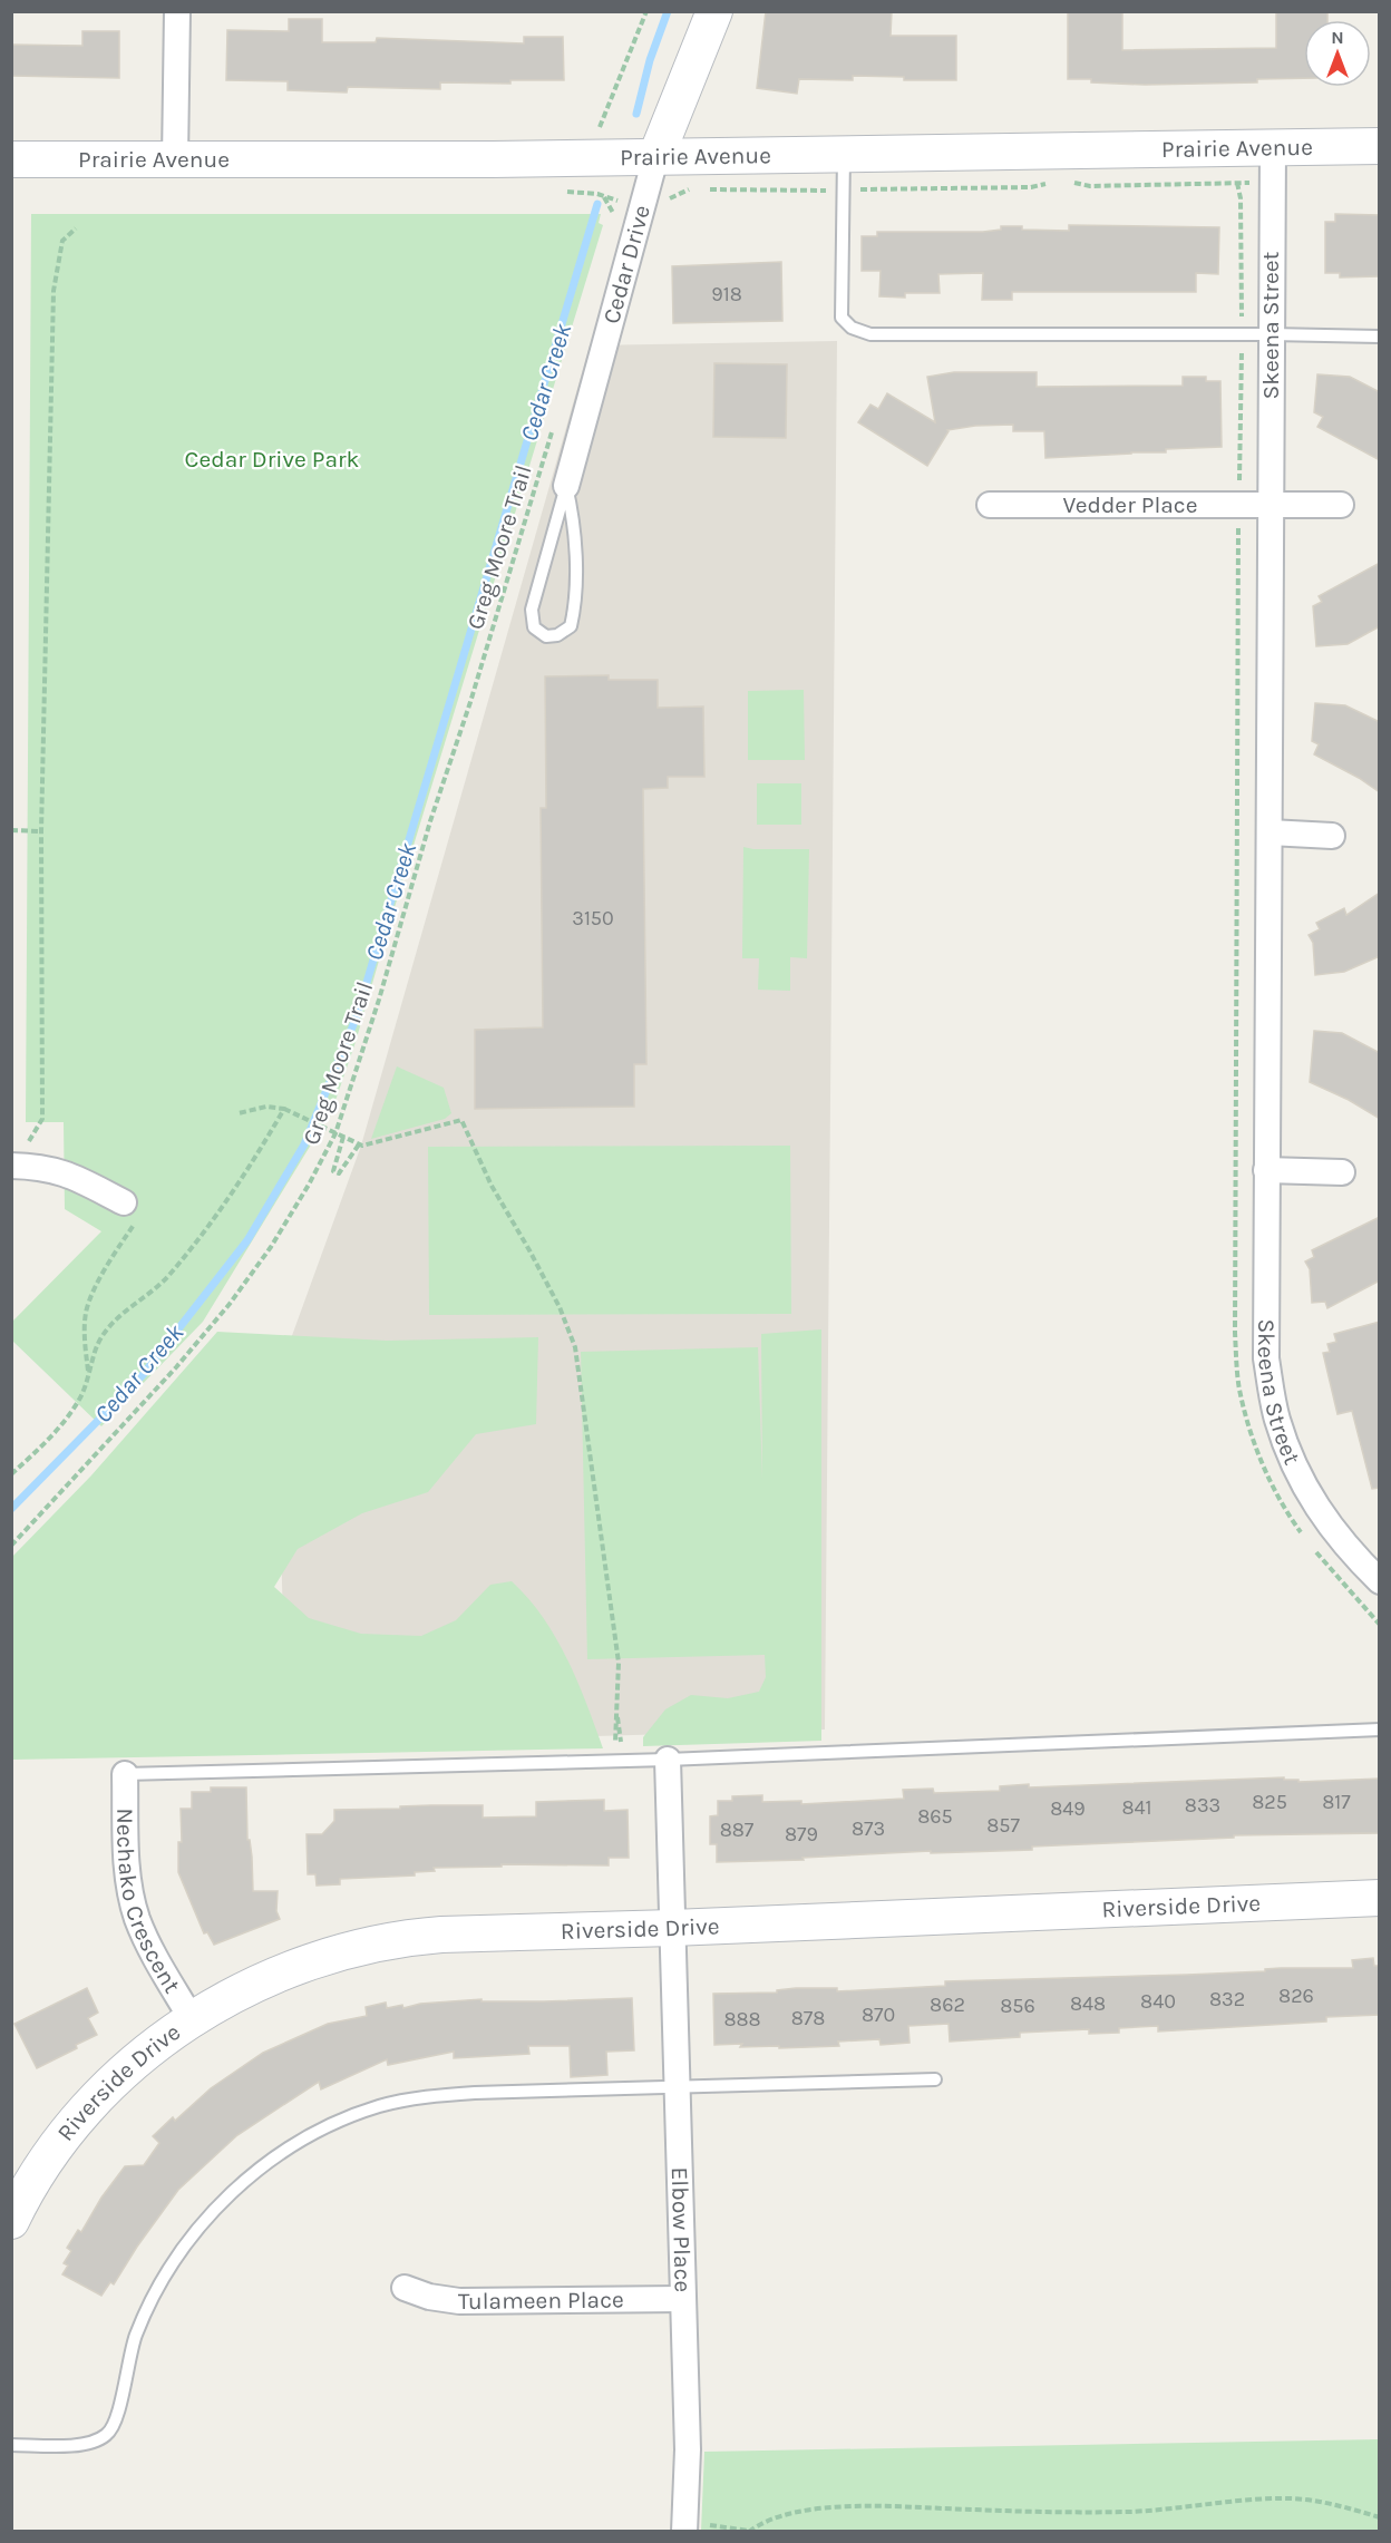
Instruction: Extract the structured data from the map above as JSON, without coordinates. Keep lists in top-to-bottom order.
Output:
{
  "streets": {
    "street": [
      "Prairie Avenue",
      "Cedar Drive",
      "Skeena Street",
      "Vedder Place",
      "Nechako Crescent",
      "Riverside Drive",
      "Elbow Place",
      "Tulameen Place"
    ],
    "path": ["Greg Moore Trail"]
  },
  "crossings": [
    ["Prairie Avenue", "Cedar Drive"],
    ["Prairie Avenue", "Skeena Street"],
    ["Skeena Street", "Vedder Place"],
    ["Nechako Crescent", "Riverside Drive"],
    ["Riverside Drive", "Elbow Place"],
    ["Elbow Place", "Tulameen Place"]
  ],
  "water": ["Cedar Creek"],
  "parks": ["Cedar Drive Park"],
  "house_numbers": [
    "918",
    "3150",
    "825",
    "817",
    "833",
    "841",
    "849",
    "865",
    "857",
    "873",
    "887",
    "879",
    "826",
    "832",
    "840",
    "848",
    "862",
    "856",
    "870",
    "878",
    "888"
  ],
  "north": "top"
}
